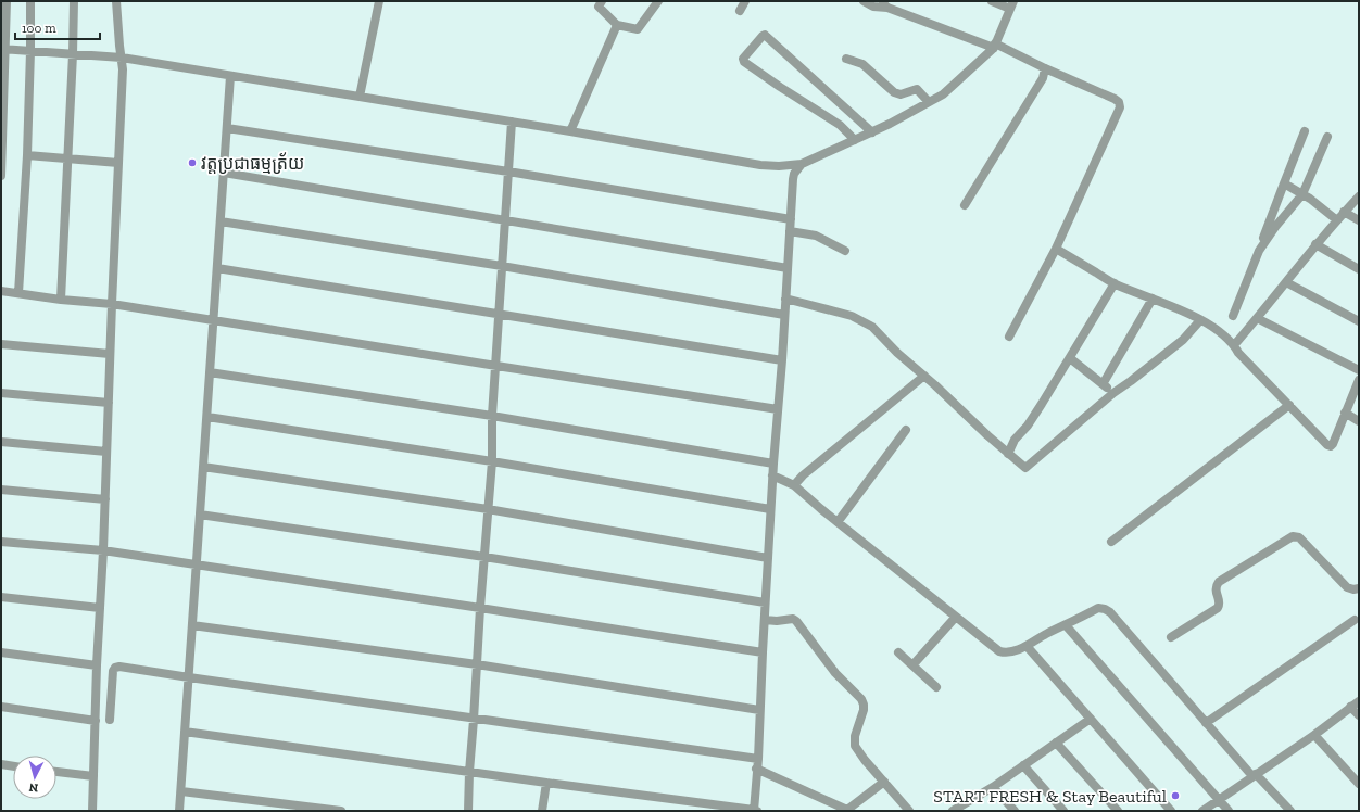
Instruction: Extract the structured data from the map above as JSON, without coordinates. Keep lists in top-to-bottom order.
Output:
{
  "places": ["វត្តប្រជាធម្មត្រ័យ", "START FRESH & Stay Beautiful"],
  "scale_bar": "100 m",
  "north": "bottom"
}
